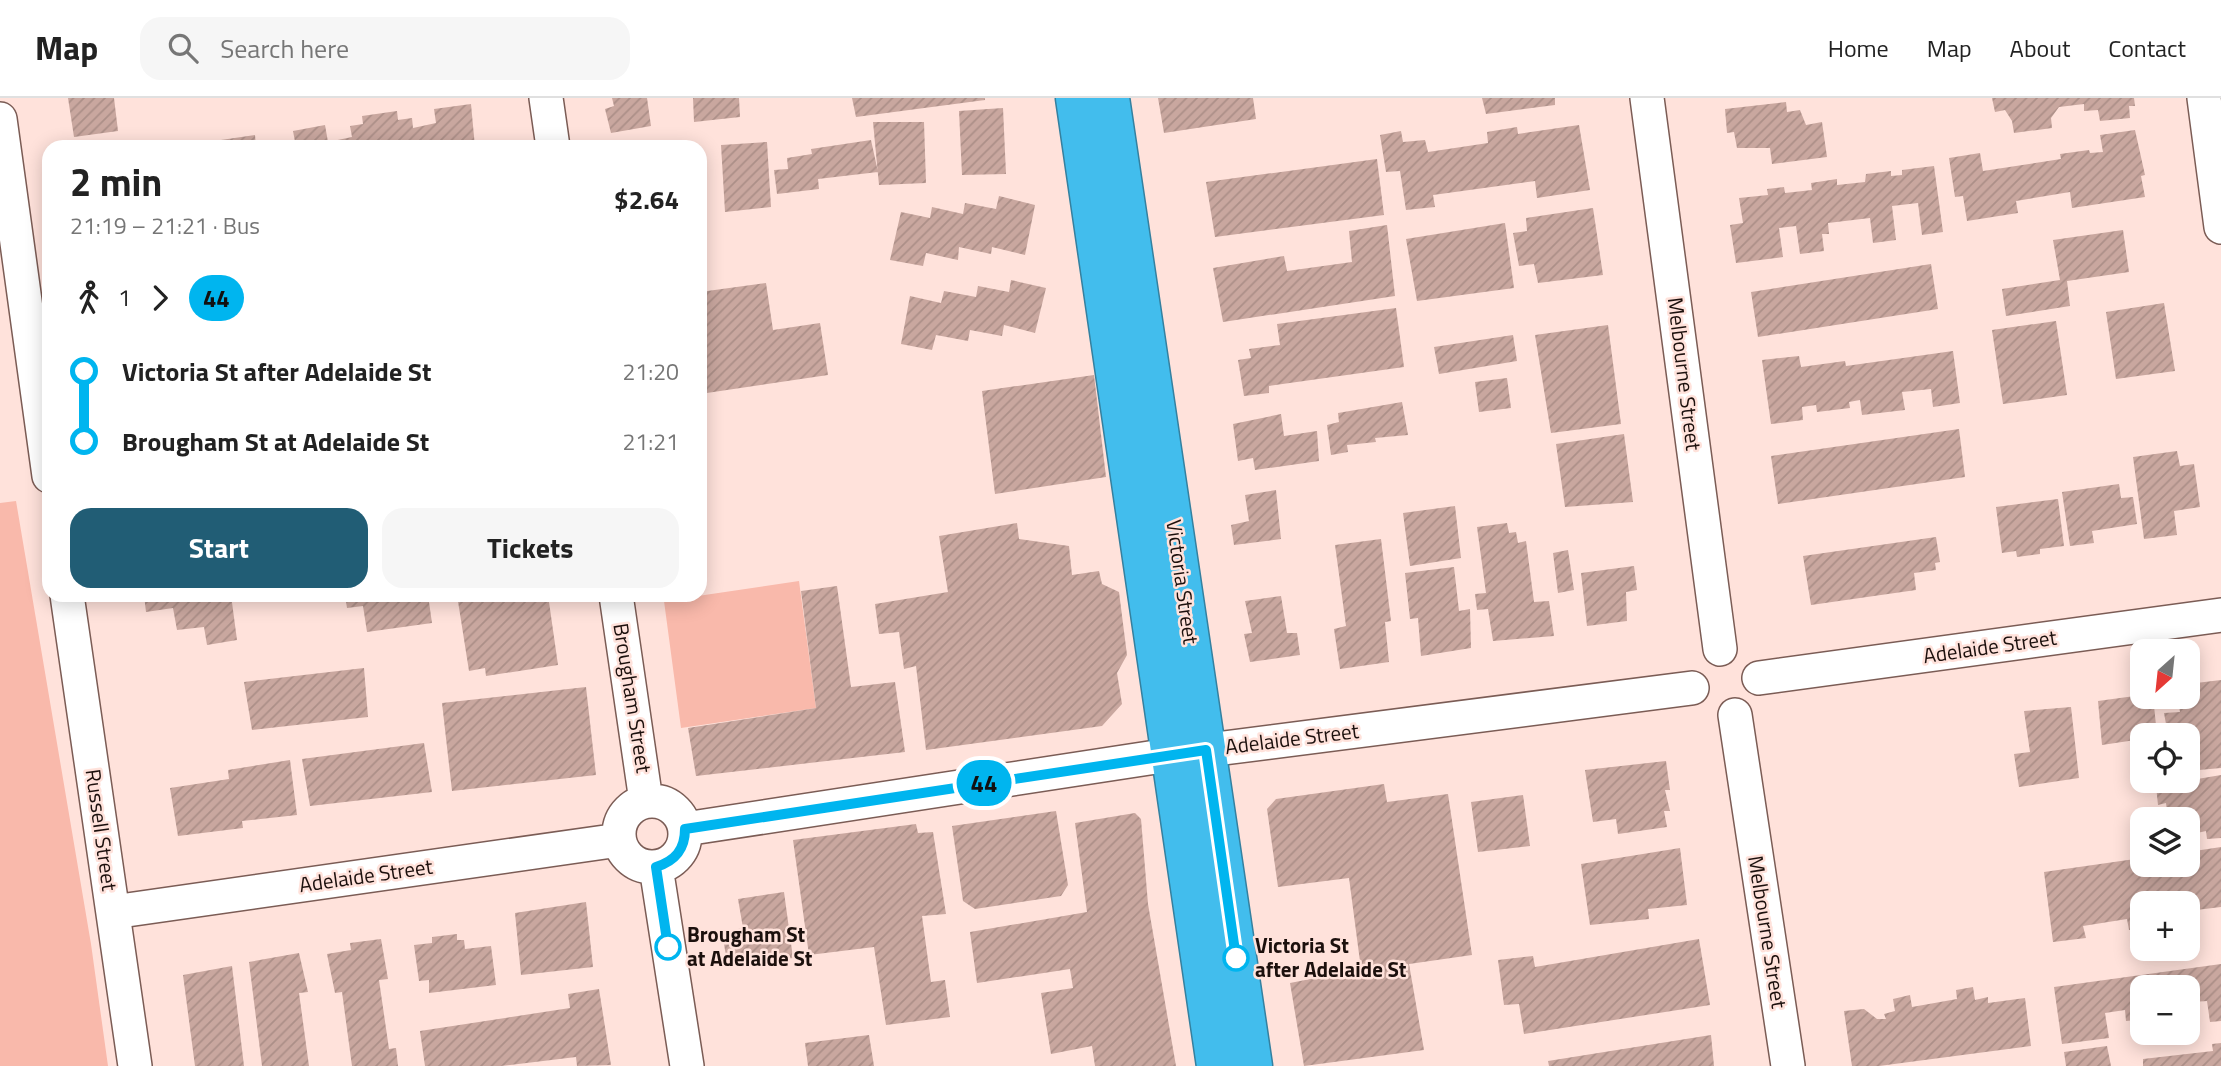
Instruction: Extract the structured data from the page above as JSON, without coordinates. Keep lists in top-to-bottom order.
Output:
{
  "streets": {
    "highway": ["Victoria Street"],
    "street": [
      "Melbourne Street",
      "Adelaide Street",
      "Brougham Street",
      "Russell Street"
    ]
  },
  "crossings": [
    ["Melbourne Street", "Adelaide Street"],
    ["Victoria Street", "Adelaide Street"],
    ["Adelaide Street", "Brougham Street"],
    ["Adelaide Street", "Russell Street"]
  ],
  "places": ["Brougham St at Adelaide St", "Victoria St after Adelaide St"],
  "lines": ["bus line 44"],
  "north": "bottom left",
  "page": {
    "header": "Map",
    "search": "Search here",
    "nav": [
      "Home",
      "Map",
      "About",
      "Contact"
    ],
    "on_map": "44",
    "heading": ["2 min", "21:19 – 21:21 · Bus", "$2.64"],
    "legs": ["1", "44"],
    "list": [
      {
        "name": "Victoria St after Adelaide St",
        "value": "21:20"
      },
      {
        "name": "Brougham St at Adelaide St",
        "value": "21:21"
      }
    ],
    "buttons": ["Start", "Tickets"],
    "map_buttons": ["+", "−"]
  }
}
